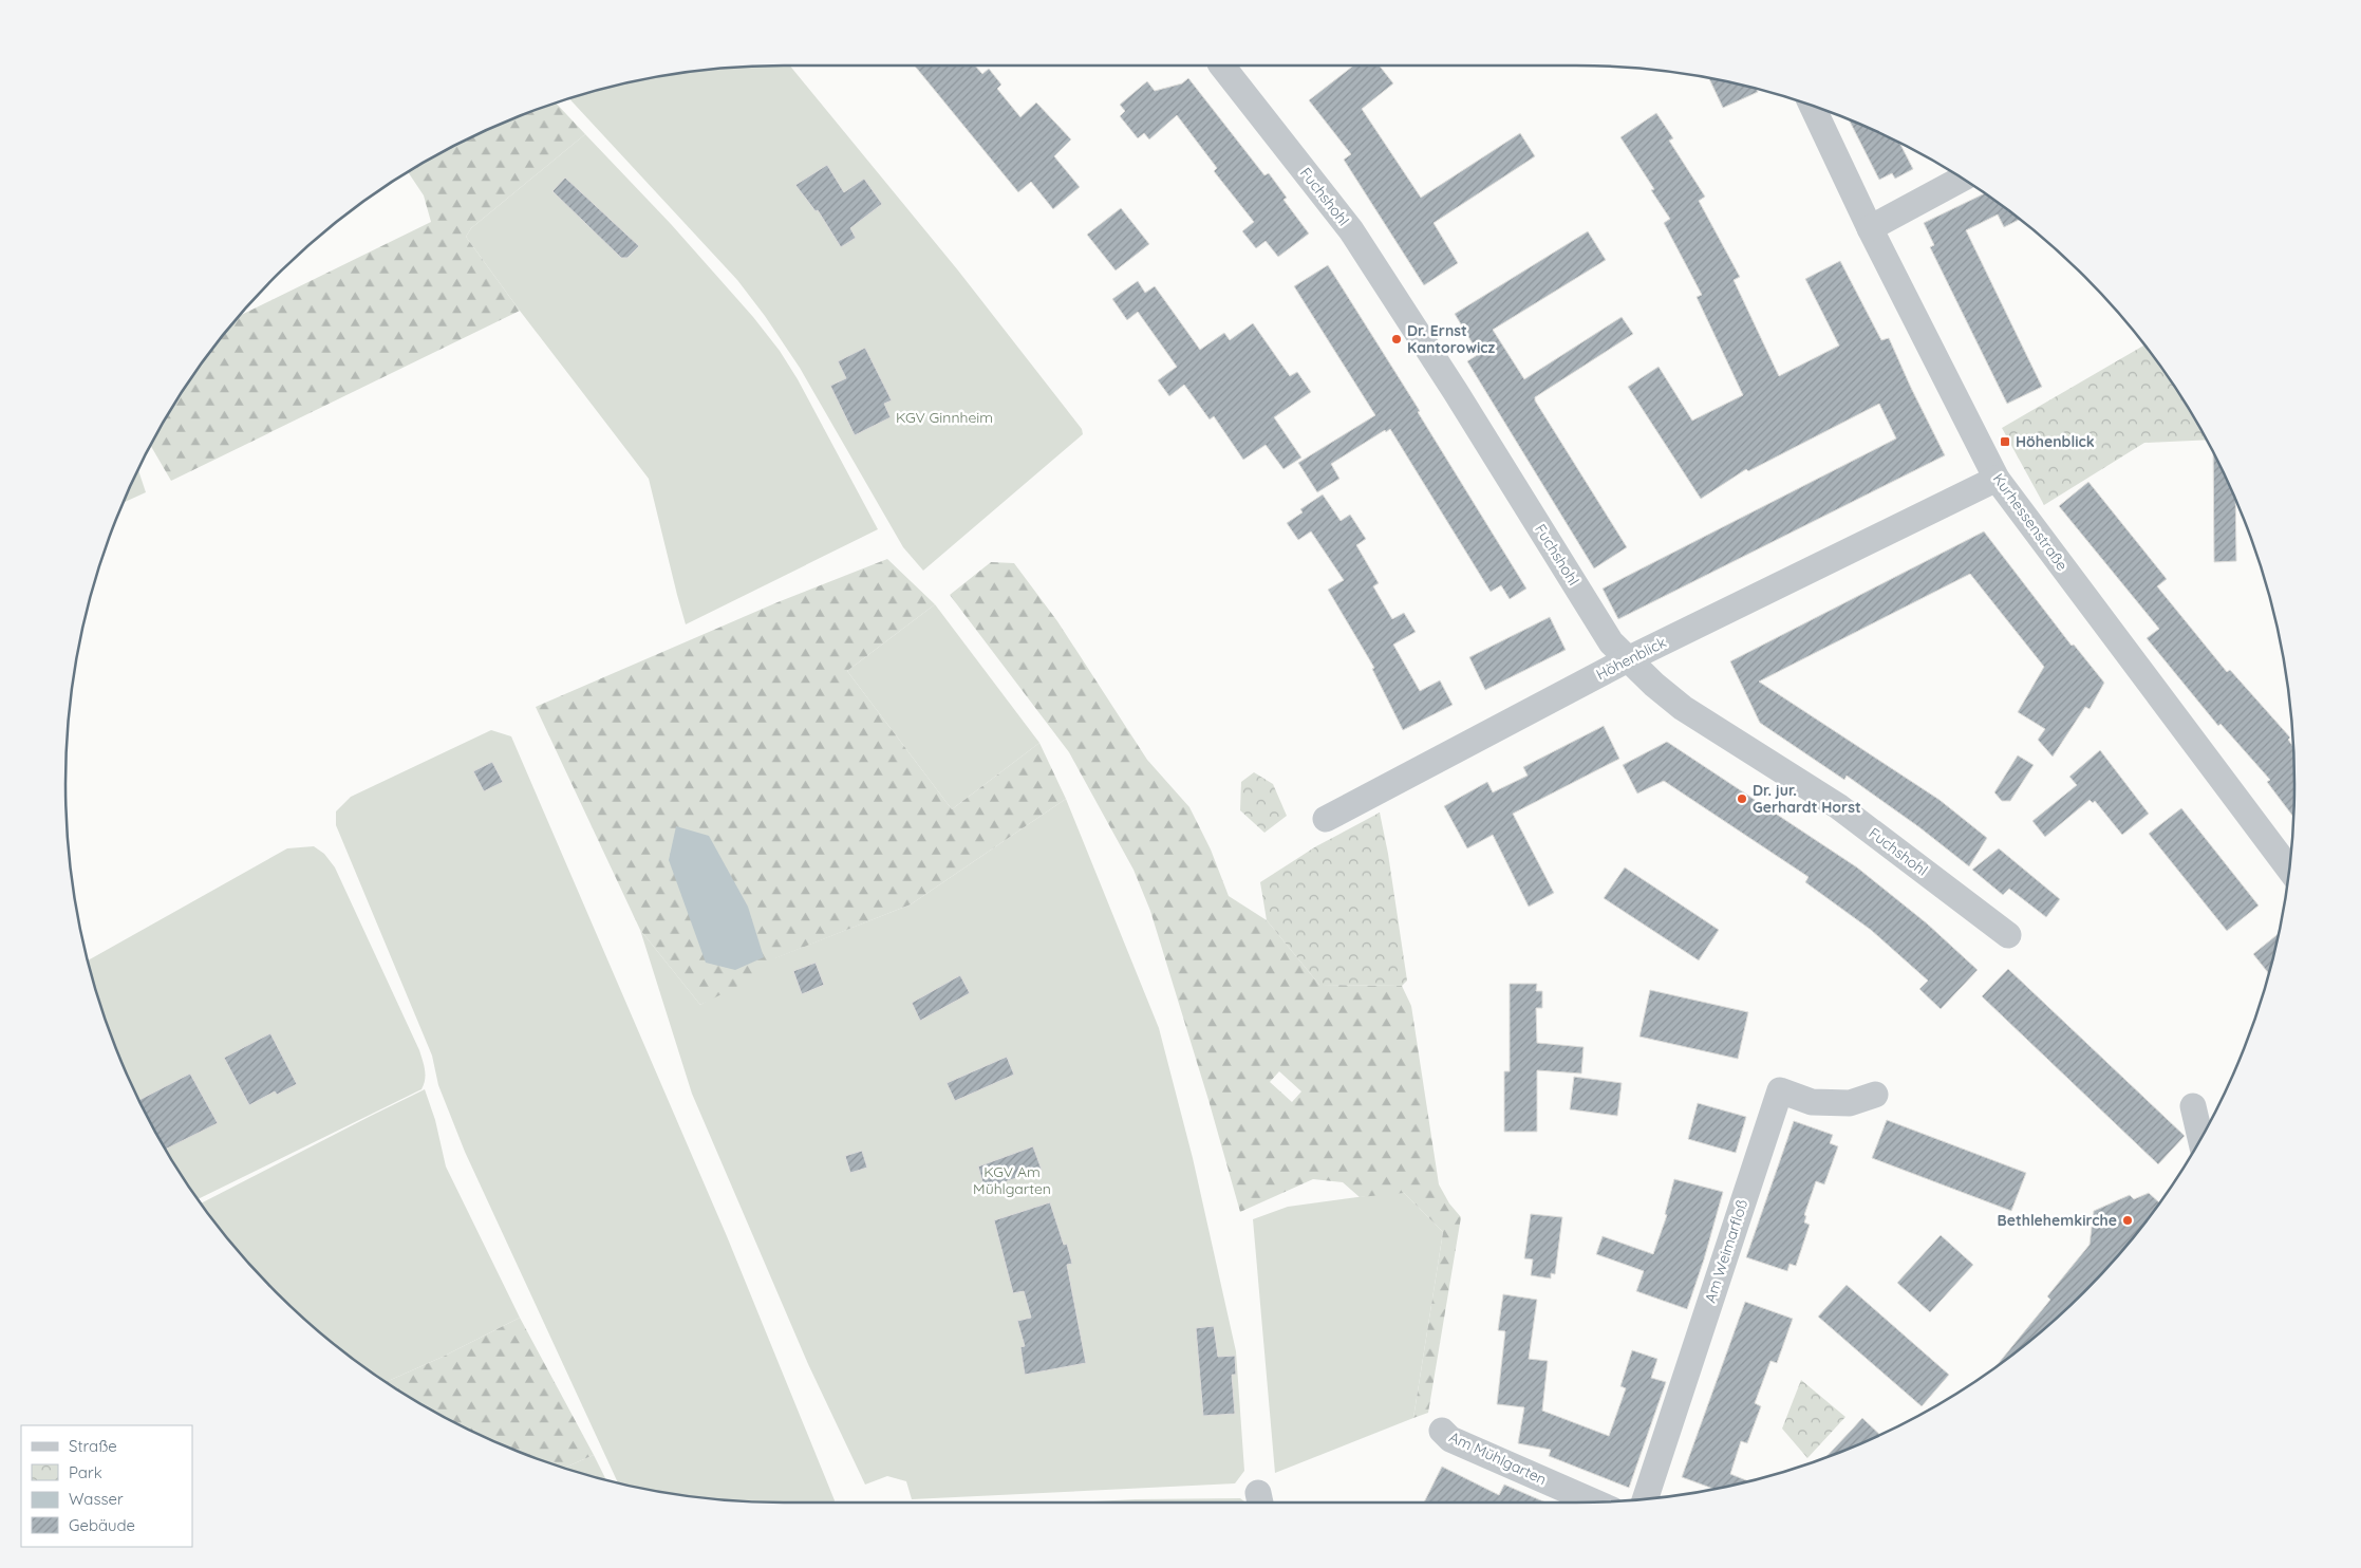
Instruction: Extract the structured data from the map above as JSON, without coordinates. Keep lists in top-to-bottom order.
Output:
{
  "streets": {
    "street": [
      "Fuchshohl",
      "Kurhessenstraße",
      "Höhenblick",
      "Am Weimarfloß",
      "Am Mühlgarten"
    ]
  },
  "crossings": [
    ["Fuchshohl", "Höhenblick"],
    ["Kurhessenstraße", "Höhenblick"]
  ],
  "parks": ["KGV Ginnheim", "KGV Am Mühlgarten"],
  "places": {
    "other": ["Dr. Ernst Kantorowicz", "Dr. jur. Gerhardt Horst", "Bethlehemkirche"],
    "transit": ["Höhenblick"]
  },
  "legend": [
    "Straße",
    "Park",
    "Wasser",
    "Gebäude"
  ]
}
